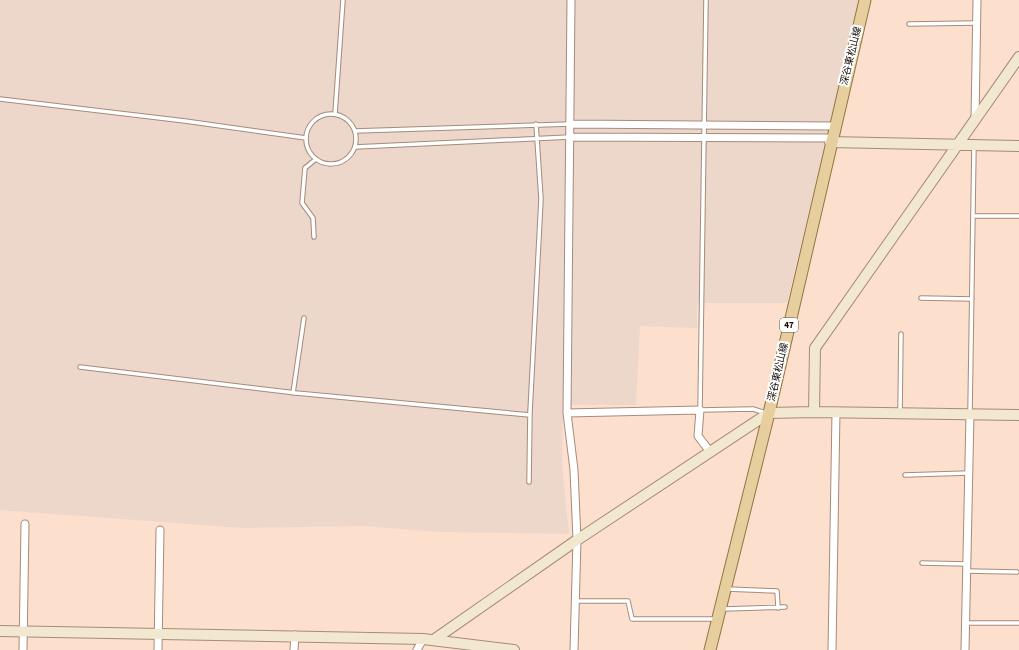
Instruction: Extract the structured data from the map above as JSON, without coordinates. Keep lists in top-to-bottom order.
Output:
{
  "streets": {
    "main road": ["深谷東松山線", "47"]
  }
}
